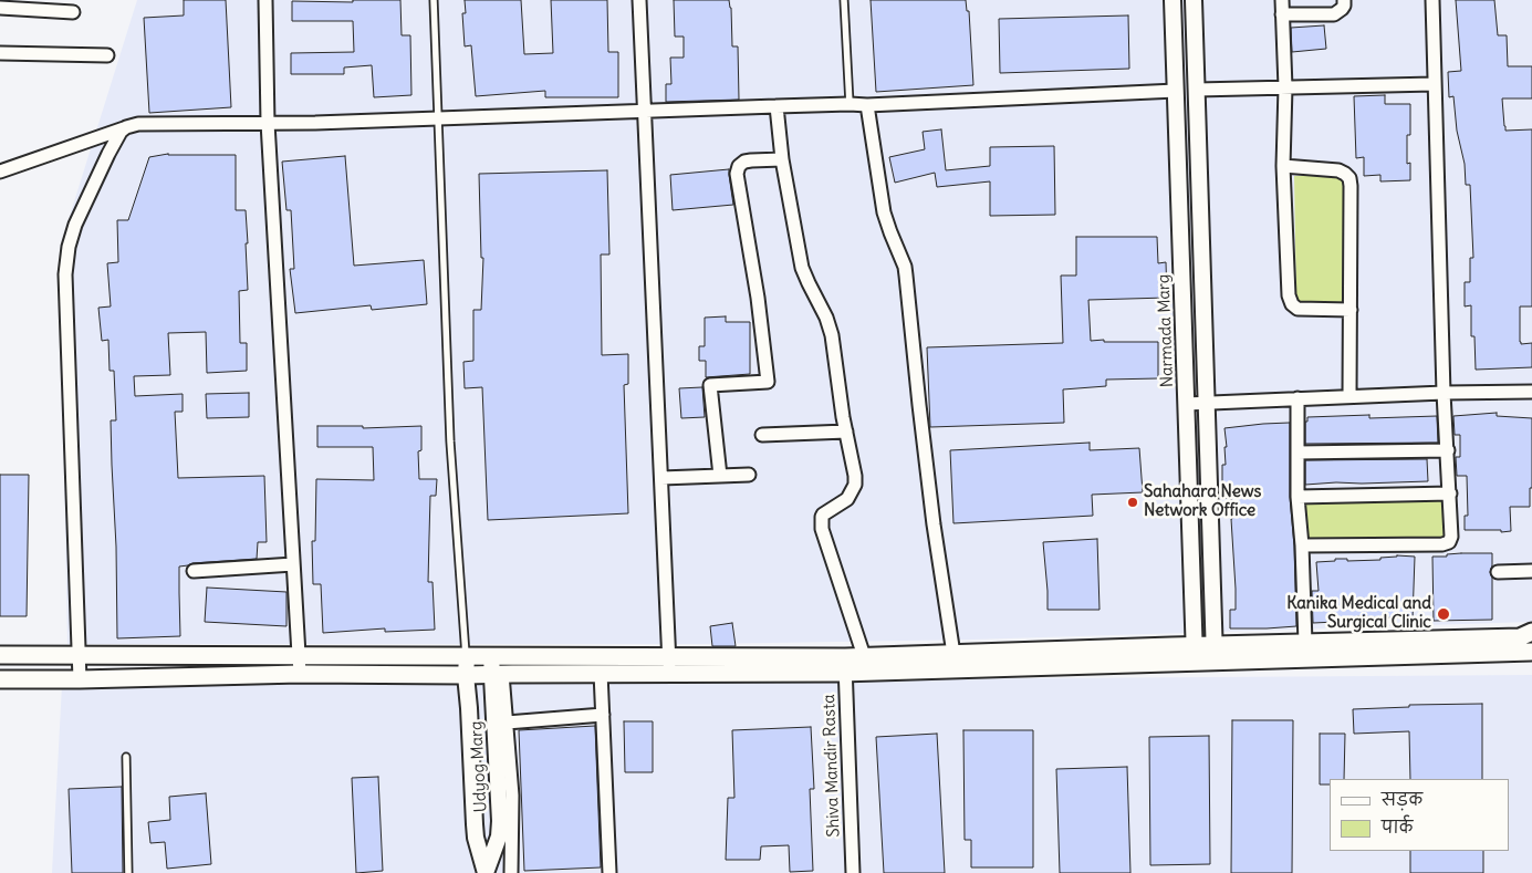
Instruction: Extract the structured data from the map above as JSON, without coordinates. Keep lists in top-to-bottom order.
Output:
{
  "streets": {
    "street": ["Narmada Marg", "Shiva Mandir Rasta", "Udyog Marg"]
  },
  "places": ["Sahahara News Network Office", "Kanika Medical and Surgical Clinic"],
  "legend": ["सड़क", "पार्क"]
}
